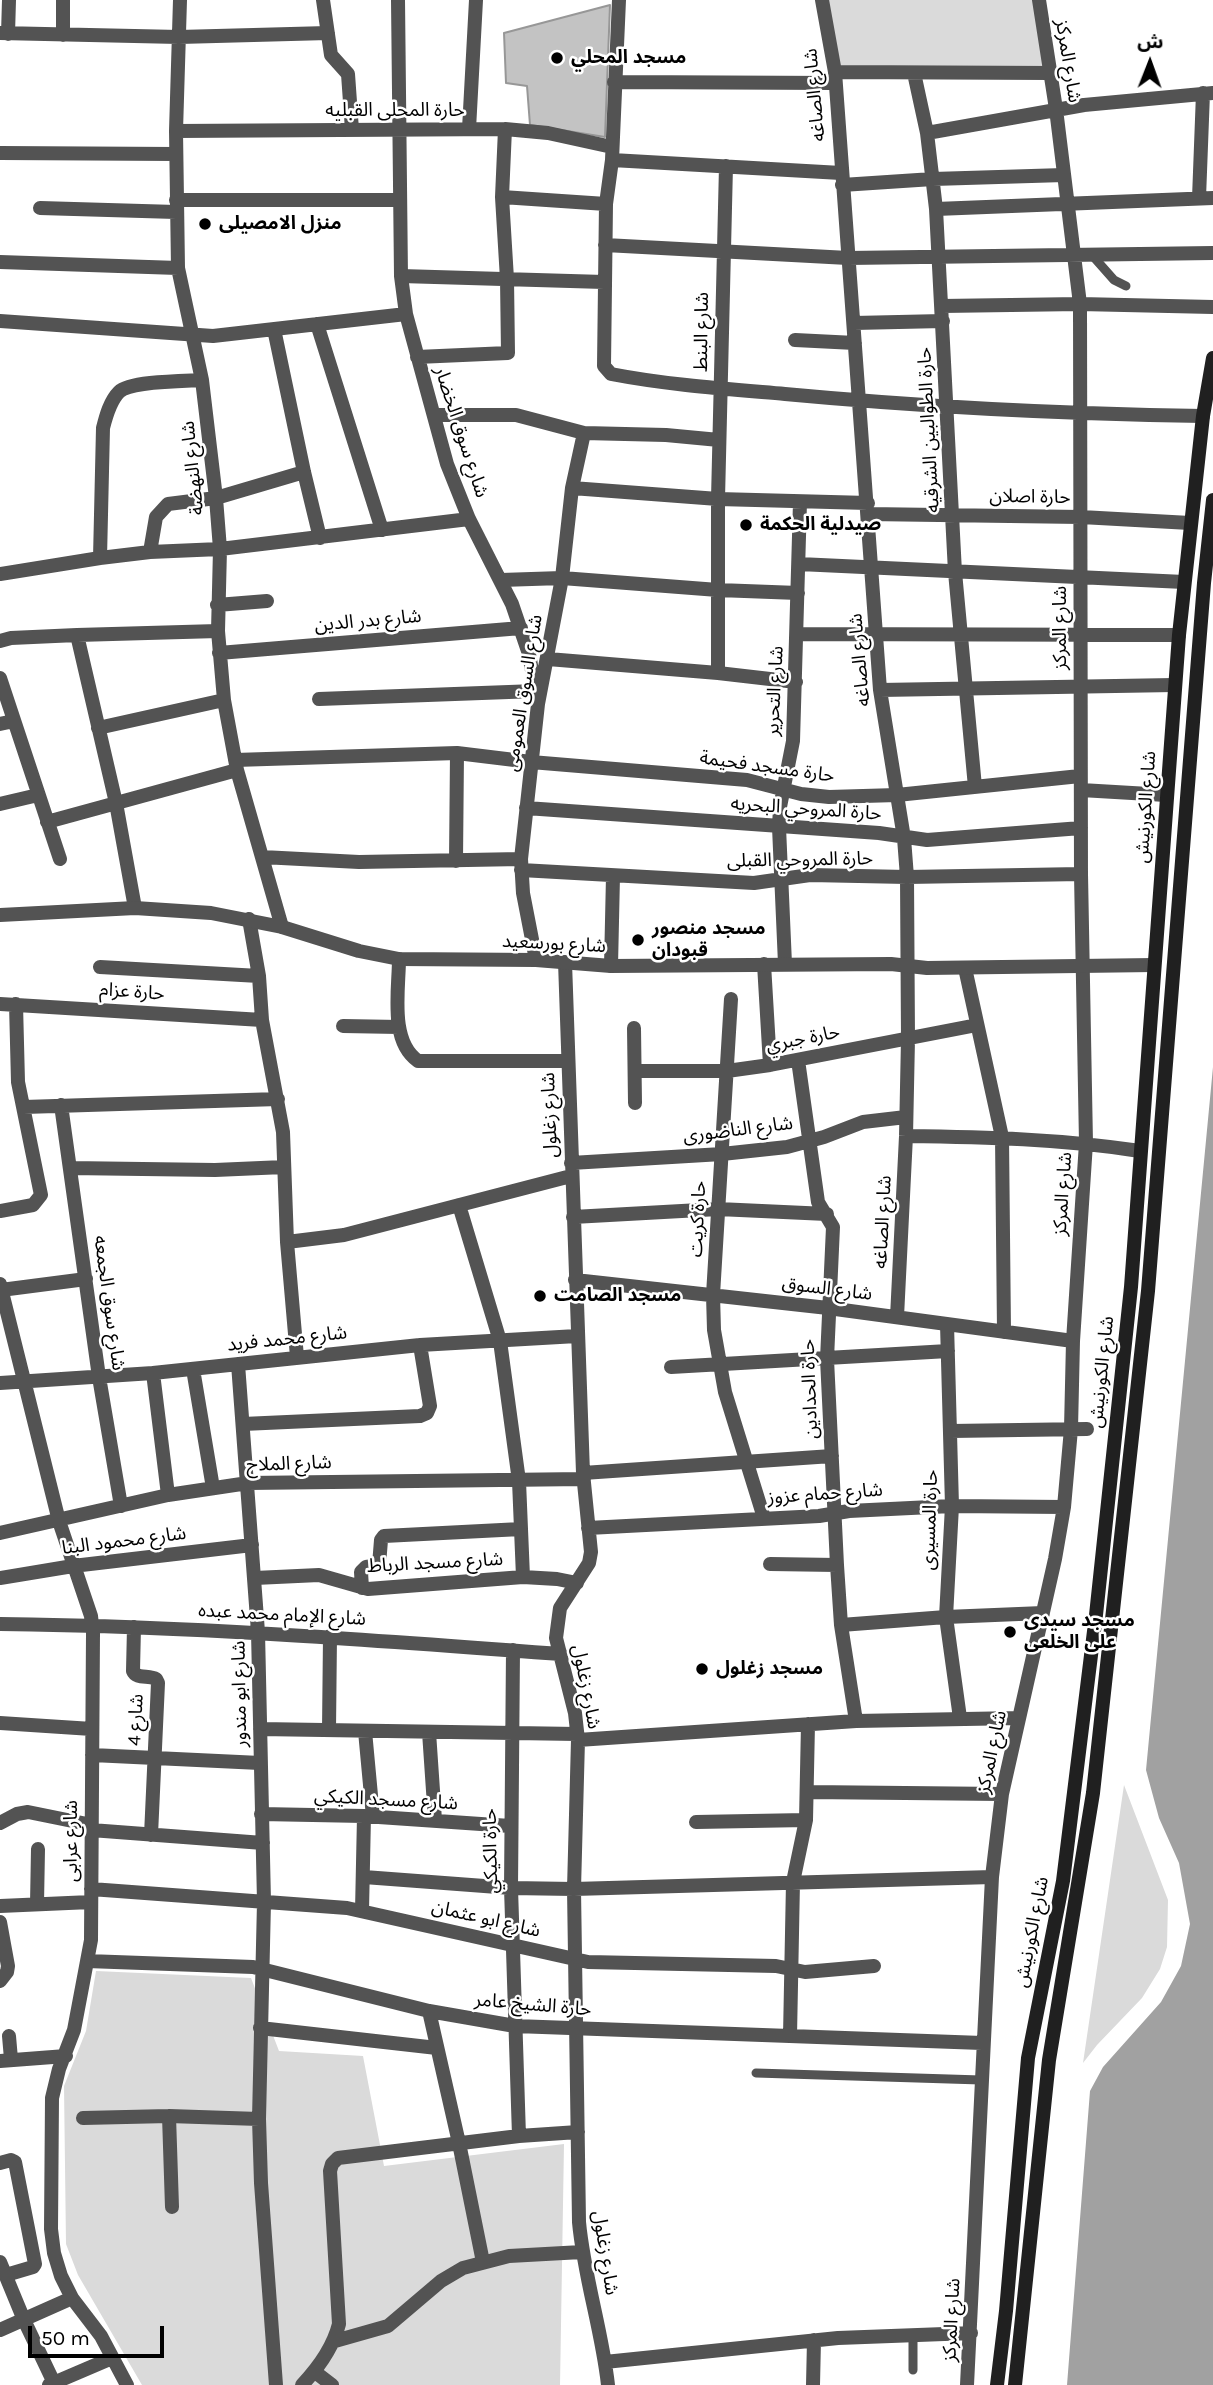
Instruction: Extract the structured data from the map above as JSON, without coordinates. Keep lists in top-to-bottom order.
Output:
{
  "streets": {
    "main road": ["شارع الكورنيش"],
    "street": [
      "شارع المركز",
      "شارع الصاغه",
      "حارة المحلى القبليه",
      "شارع البنط",
      "حارة الطوالبين الشرقيه",
      "شارع سوق الخضار",
      "شارع النهضة",
      "حارة اصلان",
      "شارع بدر الدين",
      "شارع التحرير",
      "شارع السوق العمومى",
      "حارة مسجد فحيمة",
      "حارة المروحي البحريه",
      "حارة المروحي القبلى",
      "شارع بورسعيد",
      "حارة عزام",
      "حارة جبري",
      "شارع زغلول",
      "شارع الناضورى",
      "حارة كريت",
      "شارع السوق",
      "شارع سوق الجمعه",
      "شارع محمد فريد",
      "حارة الحدادين",
      "شارع الملاح",
      "شارع حمام عزوز",
      "حارة المسيرى",
      "شارع محمود البنا",
      "شارع مسجد الرباط",
      "شارع الإمام محمد عبده",
      "شارع ابو مندور",
      "شارع 4",
      "شارع مسجد الكيكي",
      "شارع عرابى",
      "حارة الكيكي",
      "شارع ابو عثمان",
      "حارة الشيخ عامر"
    ]
  },
  "crossings": [
    ["شارع المركز", "حارة المحلى القبليه"],
    ["شارع المركز", "حارة اصلان"],
    ["شارع المركز", "حارة مسجد فحيمة"],
    ["شارع المركز", "حارة المروحي البحريه"],
    ["شارع المركز", "حارة المروحي القبلى"],
    ["شارع المركز", "شارع بورسعيد"],
    ["شارع المركز", "شارع السوق"],
    ["شارع المركز", "شارع حمام عزوز"],
    ["شارع المركز", "حارة الشيخ عامر"],
    ["شارع الصاغه", "حارة المحلى القبليه"],
    ["شارع الصاغه", "حارة اصلان"],
    ["شارع الصاغه", "حارة مسجد فحيمة"],
    ["شارع الصاغه", "حارة المروحي البحريه"],
    ["شارع الصاغه", "حارة المروحي القبلى"],
    ["شارع الصاغه", "شارع بورسعيد"],
    ["شارع الصاغه", "حارة جبري"],
    ["شارع الصاغه", "شارع الناضورى"],
    ["شارع الصاغه", "شارع السوق"],
    ["حارة المحلى القبليه", "شارع البنط"],
    ["حارة المحلى القبليه", "حارة الطوالبين الشرقيه"],
    ["حارة المحلى القبليه", "شارع سوق الخضار"],
    ["حارة المحلى القبليه", "شارع النهضة"],
    ["شارع البنط", "حارة اصلان"],
    ["حارة الطوالبين الشرقيه", "حارة اصلان"],
    ["حارة الطوالبين الشرقيه", "حارة مسجد فحيمة"],
    ["شارع سوق الخضار", "شارع بدر الدين"],
    ["شارع سوق الخضار", "شارع السوق العمومى"],
    ["شارع النهضة", "شارع بدر الدين"],
    ["شارع النهضة", "حارة مسجد فحيمة"],
    ["شارع النهضة", "حارة المروحي القبلى"],
    ["شارع النهضة", "شارع بورسعيد"],
    ["حارة اصلان", "شارع التحرير"],
    ["حارة اصلان", "شارع السوق العمومى"],
    ["حارة اصلان", "شارع الكورنيش"],
    ["شارع التحرير", "حارة مسجد فحيمة"],
    ["شارع التحرير", "حارة المروحي البحريه"],
    ["شارع التحرير", "حارة المروحي القبلى"],
    ["شارع التحرير", "شارع بورسعيد"],
    ["شارع السوق العمومى", "حارة مسجد فحيمة"],
    ["شارع السوق العمومى", "حارة المروحي البحريه"],
    ["شارع السوق العمومى", "حارة المروحي القبلى"],
    ["شارع السوق العمومى", "شارع بورسعيد"],
    ["حارة مسجد فحيمة", "شارع الكورنيش"],
    ["شارع الكورنيش", "شارع بورسعيد"],
    ["شارع بورسعيد", "شارع زغلول"],
    ["حارة جبري", "حارة كريت"],
    ["حارة جبري", "حارة الحدادين"],
    ["شارع زغلول", "شارع الناضورى"],
    ["شارع زغلول", "شارع السوق"],
    ["شارع زغلول", "شارع محمد فريد"],
    ["شارع زغلول", "شارع الملاح"],
    ["شارع زغلول", "شارع حمام عزوز"],
    ["شارع زغلول", "شارع مسجد الرباط"],
    ["شارع زغلول", "شارع الإمام محمد عبده"],
    ["شارع زغلول", "شارع ابو عثمان"],
    ["شارع زغلول", "حارة الشيخ عامر"],
    ["شارع الناضورى", "حارة كريت"],
    ["شارع الناضورى", "حارة الحدادين"],
    ["حارة كريت", "شارع السوق"],
    ["حارة كريت", "شارع الملاح"],
    ["حارة كريت", "شارع حمام عزوز"],
    ["شارع السوق", "حارة الحدادين"],
    ["شارع السوق", "حارة المسيرى"],
    ["شارع سوق الجمعه", "شارع محمد فريد"],
    ["شارع سوق الجمعه", "شارع الملاح"],
    ["شارع محمد فريد", "شارع ابو مندور"],
    ["شارع محمد فريد", "شارع عرابى"],
    ["حارة الحدادين", "شارع الملاح"],
    ["حارة الحدادين", "شارع حمام عزوز"],
    ["شارع الملاح", "شارع ابو مندور"],
    ["شارع الملاح", "شارع عرابى"],
    ["شارع حمام عزوز", "حارة المسيرى"],
    ["شارع محمود البنا", "شارع ابو مندور"],
    ["شارع محمود البنا", "شارع عرابى"],
    ["شارع مسجد الرباط", "شارع ابو مندور"],
    ["شارع الإمام محمد عبده", "شارع ابو مندور"],
    ["شارع الإمام محمد عبده", "شارع 4"],
    ["شارع الإمام محمد عبده", "شارع عرابى"],
    ["شارع الإمام محمد عبده", "حارة الكيكي"],
    ["شارع ابو مندور", "شارع مسجد الكيكي"],
    ["شارع ابو مندور", "شارع ابو عثمان"],
    ["شارع ابو مندور", "حارة الشيخ عامر"],
    ["شارع مسجد الكيكي", "حارة الكيكي"],
    ["شارع عرابى", "شارع ابو عثمان"],
    ["شارع عرابى", "حارة الشيخ عامر"],
    ["حارة الكيكي", "شارع ابو عثمان"],
    ["حارة الكيكي", "حارة الشيخ عامر"]
  ],
  "places": [
    "مسجد المحلي",
    "منزل الامصيلى",
    "صيدلية الحكمة",
    "مسجد منصور قبودان",
    "مسجد الصامت",
    "مسجد سيدى على الخلعى",
    "مسجد زغلول"
  ],
  "scale_bar": "50 m",
  "north": "top"
}
